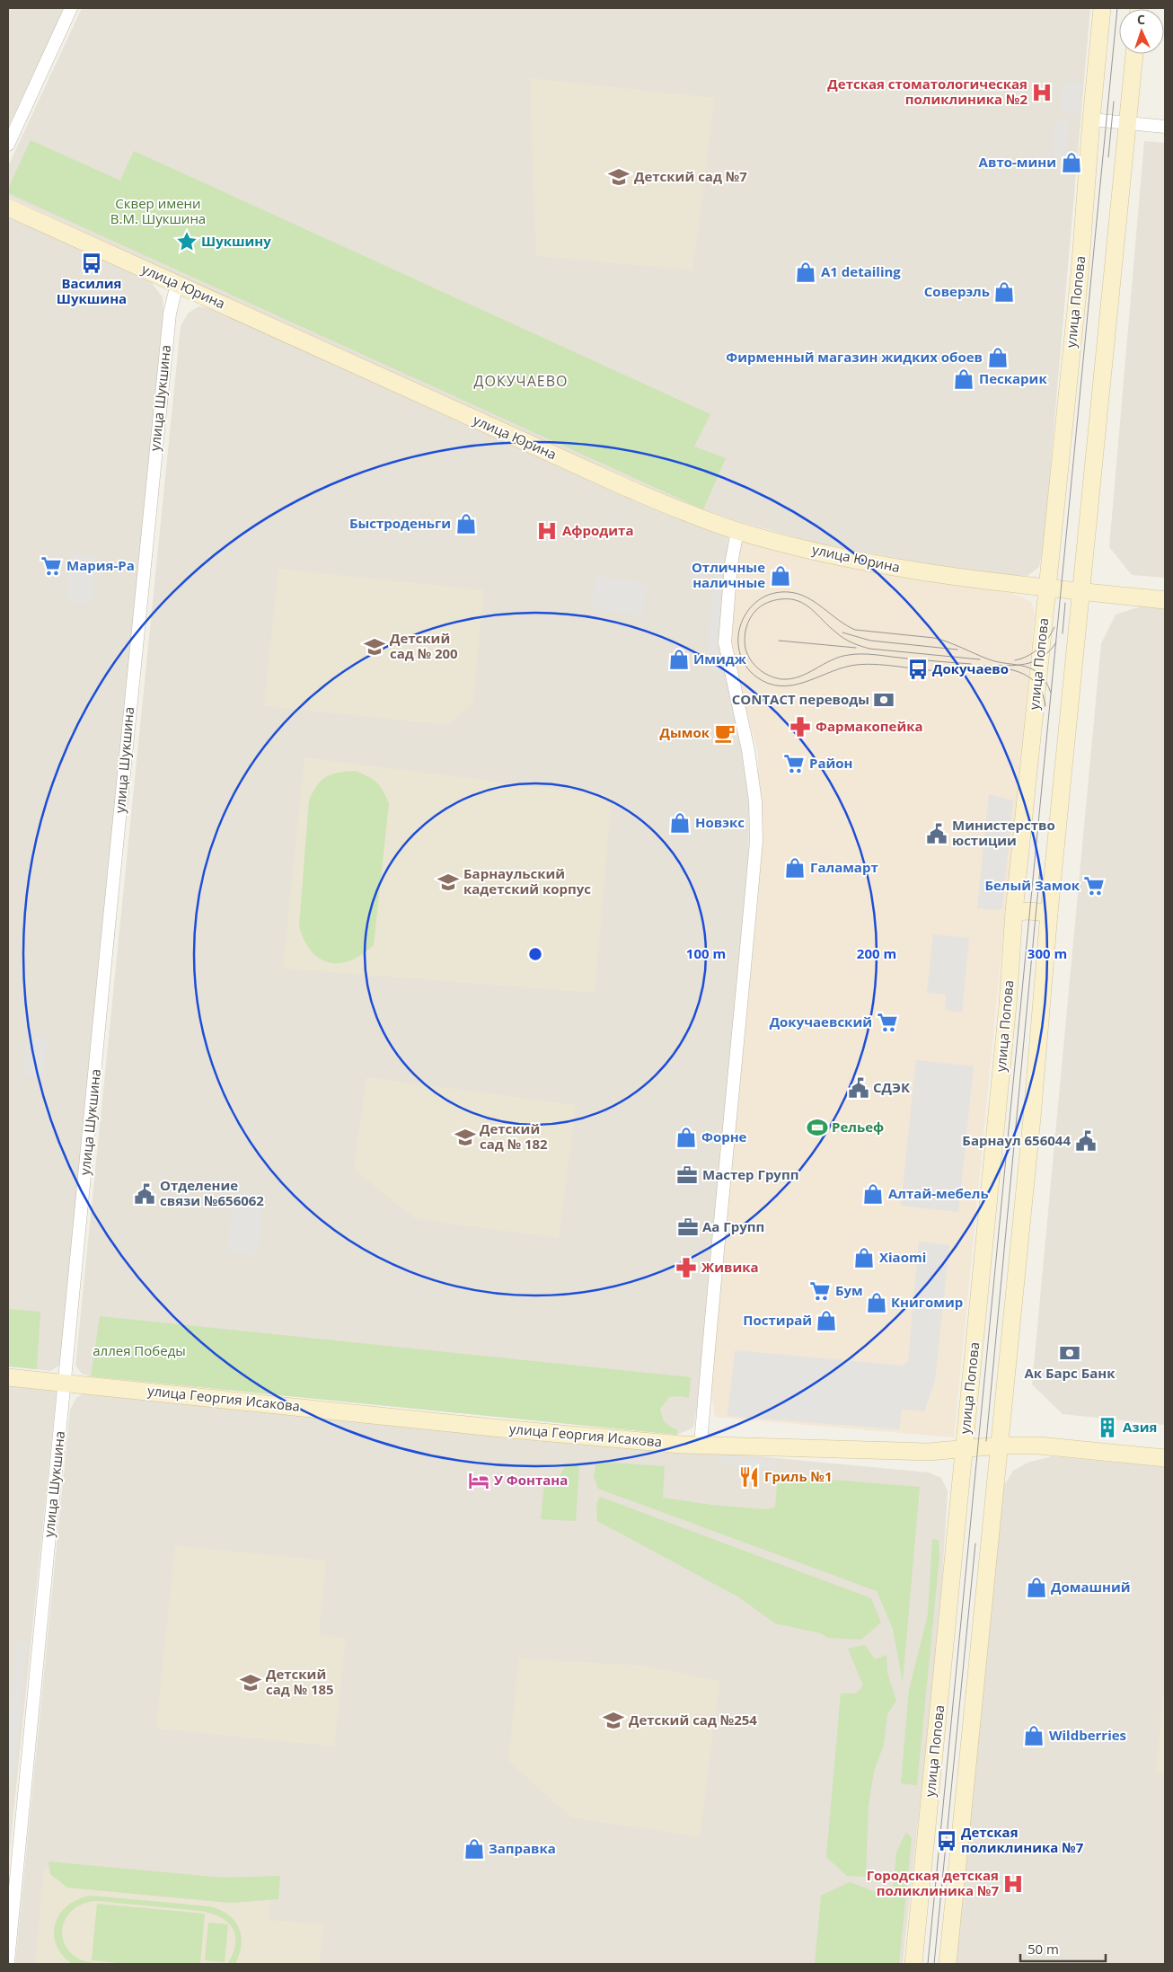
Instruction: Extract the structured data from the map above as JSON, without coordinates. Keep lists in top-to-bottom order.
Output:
{
  "streets": {
    "main road": ["улица Юрина", "улица Попова", "улица Георгия Исакова"],
    "street": ["улица Шукшина"]
  },
  "crossings": [
    ["улица Юрина", "улица Попова"],
    ["улица Юрина", "улица Шукшина"],
    ["улица Попова", "улица Георгия Исакова"],
    ["улица Шукшина", "улица Георгия Исакова"]
  ],
  "districts": ["ДОКУЧАЕВО"],
  "parks": ["Сквер имени В.М. Шукшина", "аллея Победы"],
  "places": {
    "hospital": ["Детская стоматологическая поликлиника №2", "Афродита", "Городская детская поликлиника №7"],
    "shop": [
      "Авто-мини",
      "A1 detailing",
      "Соверэль",
      "Фирменный магазин жидких обоев",
      "Пескарик",
      "Быстроденьги",
      "Отличные наличные",
      "Имидж",
      "Новэкс",
      "Галамарт",
      "Форне",
      "Алтай-мебель",
      "Xiaomi",
      "Книгомир",
      "Постирай",
      "Домашний",
      "Wildberries",
      "Заправка"
    ],
    "school or university": [
      "Детский сад №7",
      "Детский сад № 200",
      "Барнаульский кадетский корпус",
      "Детский сад № 182",
      "Детский сад № 185",
      "Детский сад №254"
    ],
    "place": ["Шукшину"],
    "bus stop": ["Василия Шукшина", "Докучаево", "Детская поликлиника №7"],
    "supermarket": [
      "Мария-Ра",
      "Район",
      "Белый Замок",
      "Докучаевский",
      "Бум"
    ],
    "bank": ["CONTACT переводы", "Ак Барс Банк"],
    "pharmacy": ["Фармакопейка", "Живика"],
    "cafe": ["Дымок"],
    "public building": [
      "Министерство юстиции",
      "СДЭК",
      "Барнаул 656044",
      "Отделение связи №656062"
    ],
    "sports": ["Рельеф"],
    "office": ["Мастер Групп", "Аа Групп"],
    "building": ["Азия"],
    "restaurant": ["Гриль №1"],
    "hotel": ["У Фонтана"]
  },
  "scale_bar": "50 m",
  "north": "top",
  "rings": ["100 m", "200 m", "300 m"]
}
